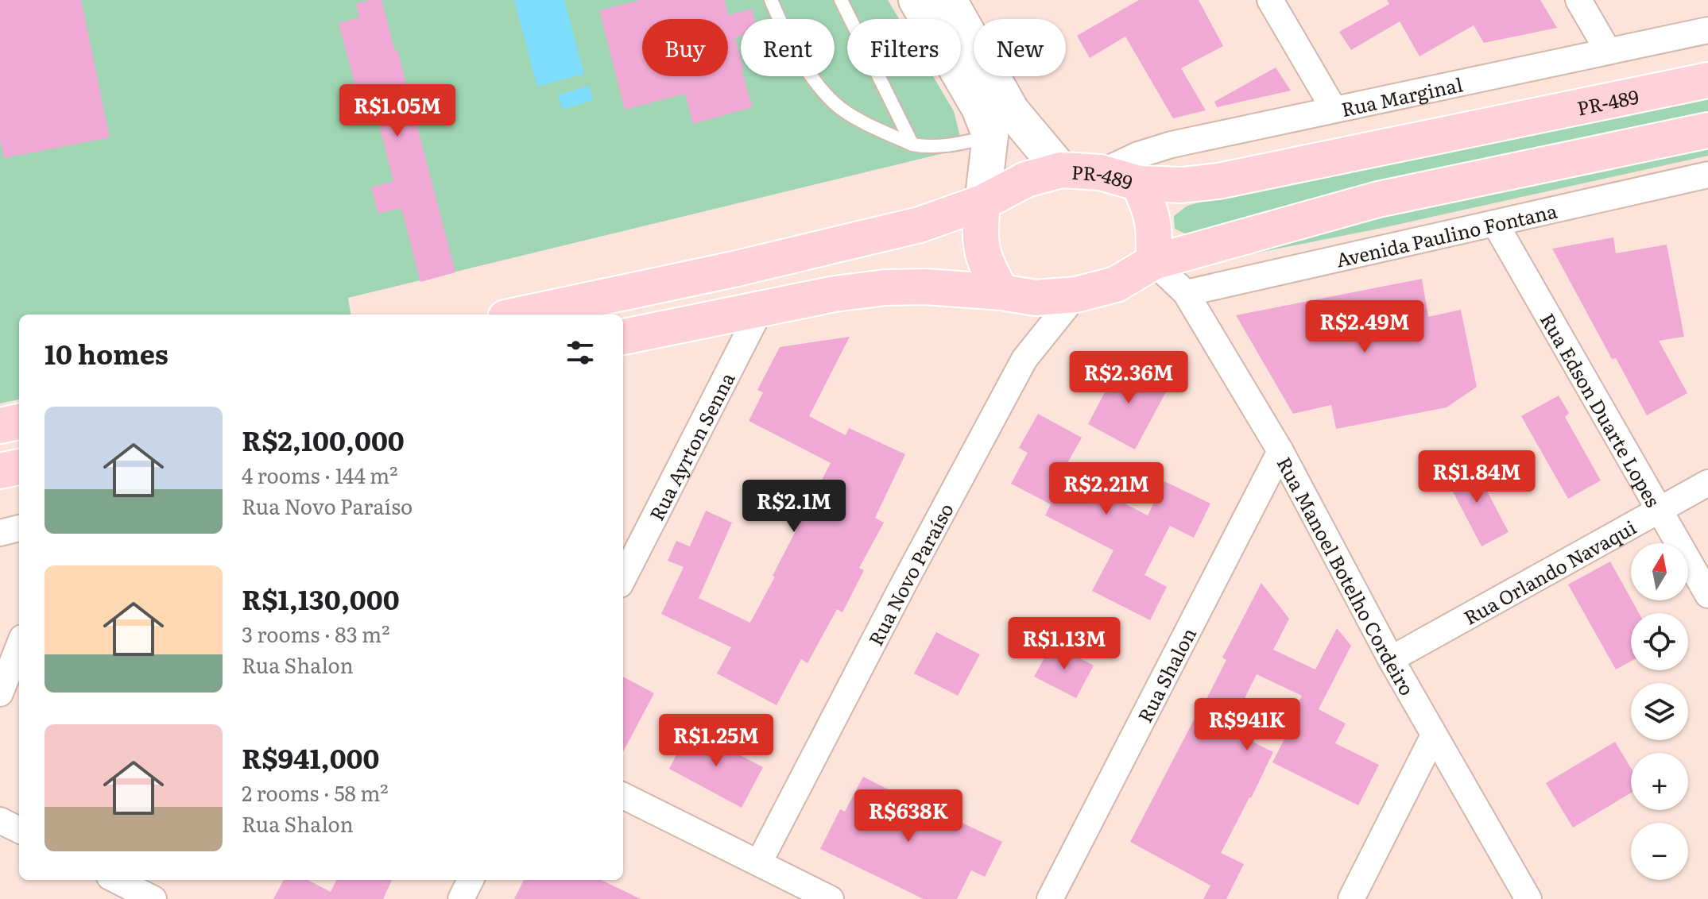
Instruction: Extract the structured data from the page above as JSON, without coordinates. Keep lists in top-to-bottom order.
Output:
{
  "streets": {
    "main road": ["PR-489"],
    "street": [
      "Rua Marginal",
      "Avenida Paulino Fontana",
      "Rua Edson Duarte Lopes",
      "Rua Ayrton Senna",
      "Rua Orlando Navaqui",
      "Rua Novo Paraíso",
      "Rua Manoel Botelho Cordeiro",
      "Rua Shalon"
    ]
  },
  "crossings": [
    ["Rua Marginal", "PR-489"],
    ["Rua Marginal", "Rua Novo Paraíso"],
    ["Rua Marginal", "Rua Manoel Botelho Cordeiro"],
    ["PR-489", "Rua Novo Paraíso"],
    ["PR-489", "Rua Manoel Botelho Cordeiro"],
    ["Avenida Paulino Fontana", "Rua Edson Duarte Lopes"],
    ["Avenida Paulino Fontana", "Rua Manoel Botelho Cordeiro"],
    ["Rua Edson Duarte Lopes", "Rua Orlando Navaqui"],
    ["Rua Orlando Navaqui", "Rua Manoel Botelho Cordeiro"],
    ["Rua Novo Paraíso", "Rua Manoel Botelho Cordeiro"],
    ["Rua Manoel Botelho Cordeiro", "Rua Shalon"]
  ],
  "north": "top",
  "page": {
    "chip": [
      "Buy",
      "Rent",
      "Filters",
      "New"
    ],
    "price": [
      "R$1.05M",
      "R$2.49M",
      "R$2.36M",
      "R$1.84M",
      "R$2.21M",
      "R$2.1M",
      "R$1.13M",
      "R$941K",
      "R$1.25M",
      "R$638K"
    ],
    "heading": "10 homes",
    "list": [
      {
        "name": "R$2,100,000",
        "note": "4 rooms · 144 m² · Rua Novo Paraíso"
      },
      {
        "name": "R$1,130,000",
        "note": "3 rooms · 83 m² · Rua Shalon"
      },
      {
        "name": "R$941,000",
        "note": "2 rooms · 58 m² · Rua Shalon"
      }
    ],
    "map_buttons": ["+", "−"]
  }
}
